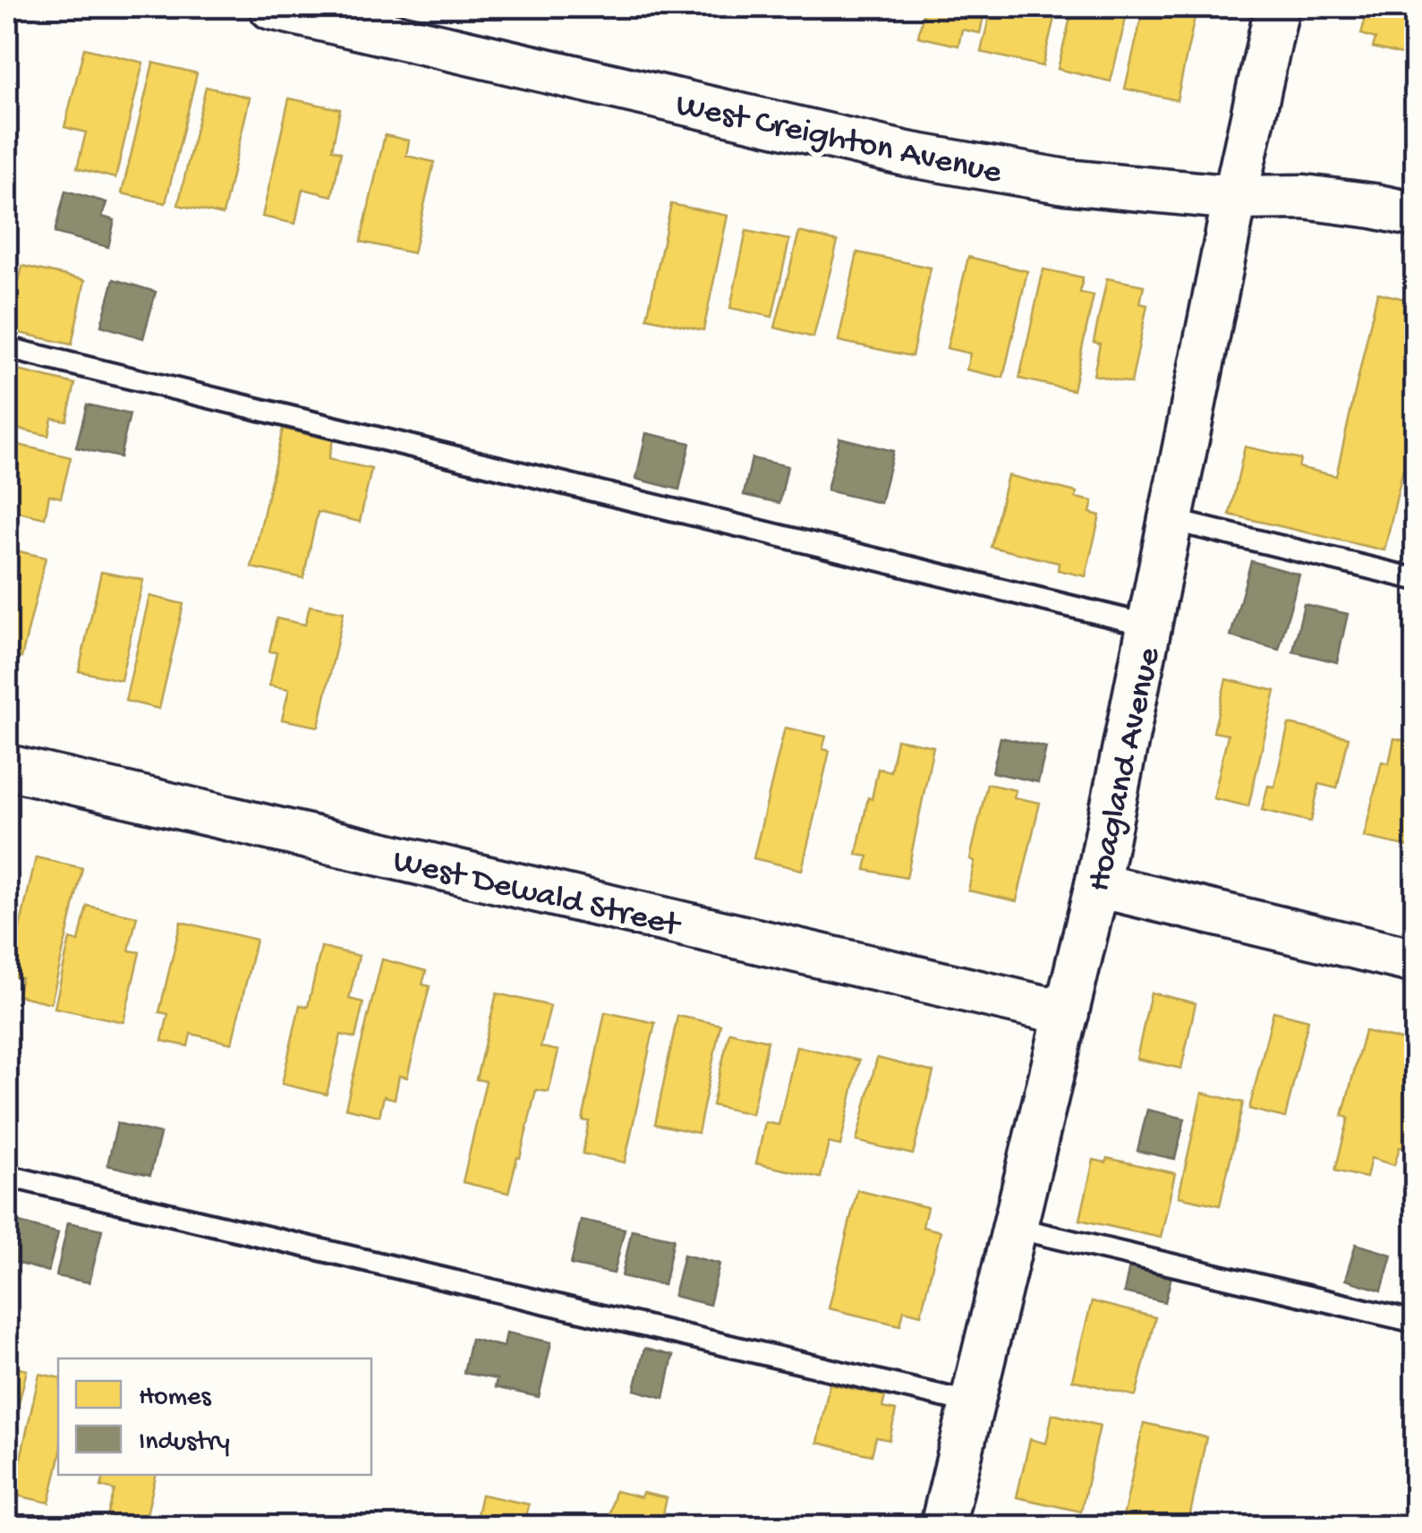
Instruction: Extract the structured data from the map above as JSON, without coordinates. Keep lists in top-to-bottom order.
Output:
{
  "streets": {
    "street": ["West Creighton Avenue", "Hoagland Avenue", "West Dewald Street"]
  },
  "crossings": [
    ["West Creighton Avenue", "Hoagland Avenue"],
    ["Hoagland Avenue", "West Dewald Street"]
  ],
  "legend": ["Homes", "Industry"]
}
